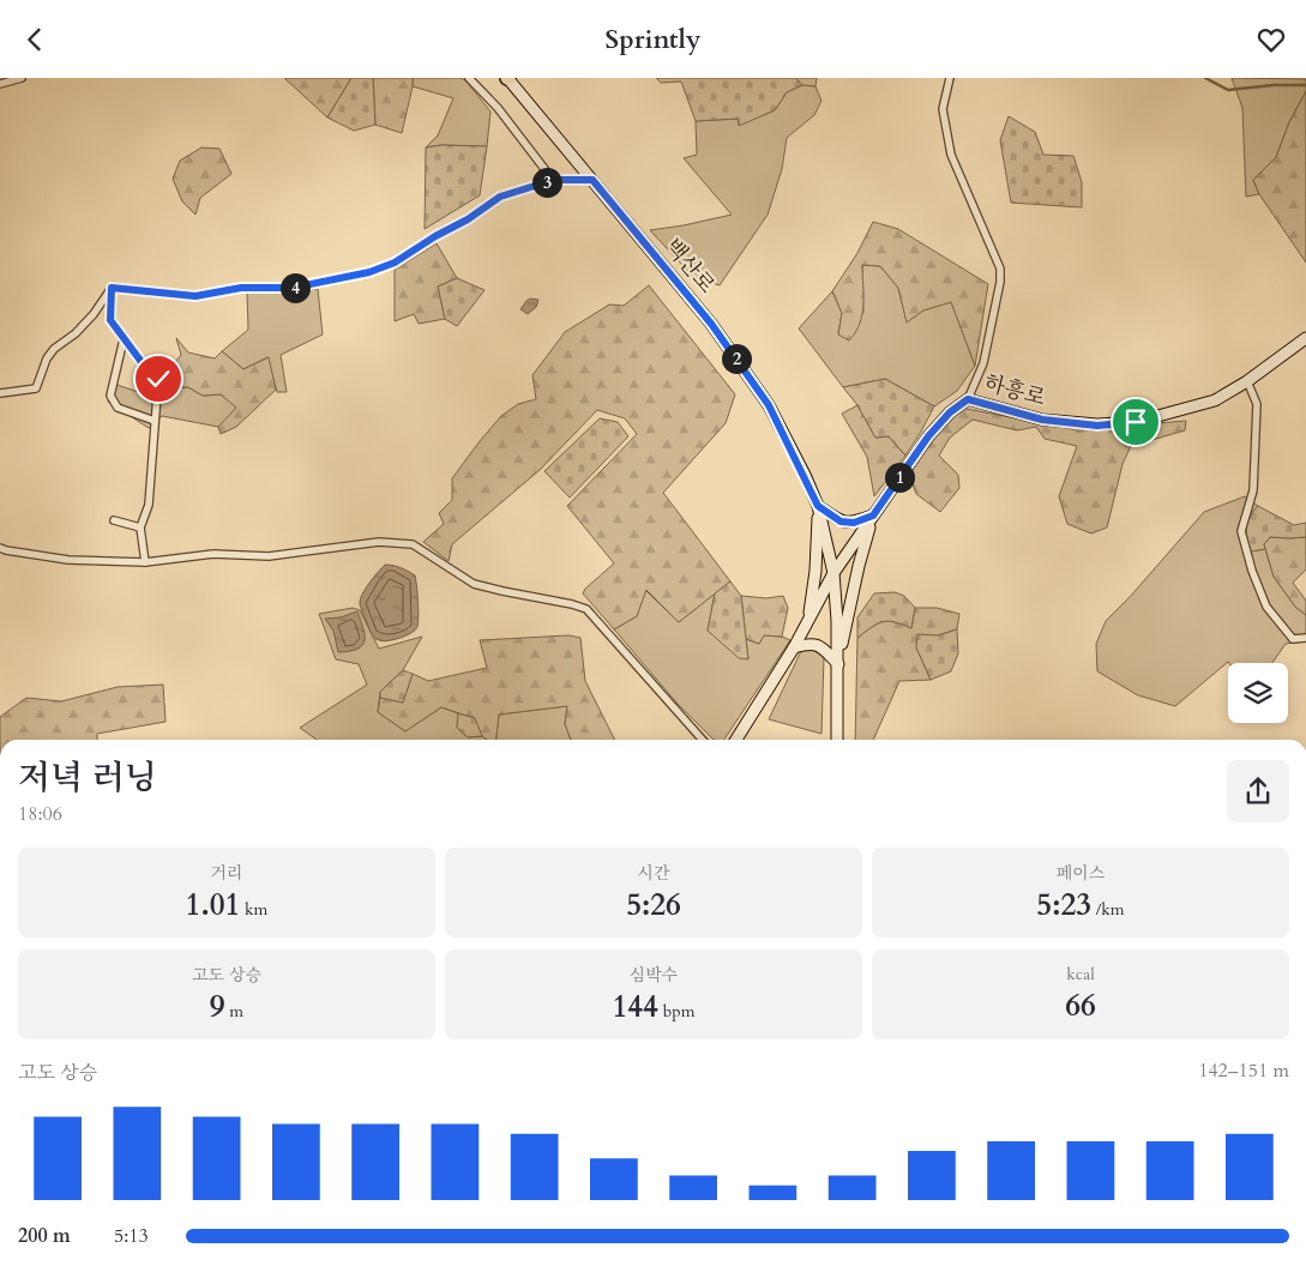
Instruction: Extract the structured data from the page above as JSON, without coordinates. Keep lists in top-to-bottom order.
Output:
{
  "streets": {
    "main road": ["백산로", "하흥로"]
  },
  "crossings": [
    ["백산로", "하흥로"]
  ],
  "page": {
    "header": "Sprintly",
    "pins": [
      "3",
      "4",
      "2",
      "1"
    ],
    "heading": ["저녁 러닝", "18:06"],
    "stats": [
      ["거리", "1.01 km"],
      ["시간", "5:26"],
      ["페이스", "5:23 /km"],
      ["고도 상승", "9 m"],
      ["심박수", "144 bpm"],
      ["kcal", "66"]
    ],
    "chart": ["고도 상승", "142–151 m"],
    "list": [
      {
        "name": "200 m",
        "note": "5:13"
      }
    ]
  }
}
